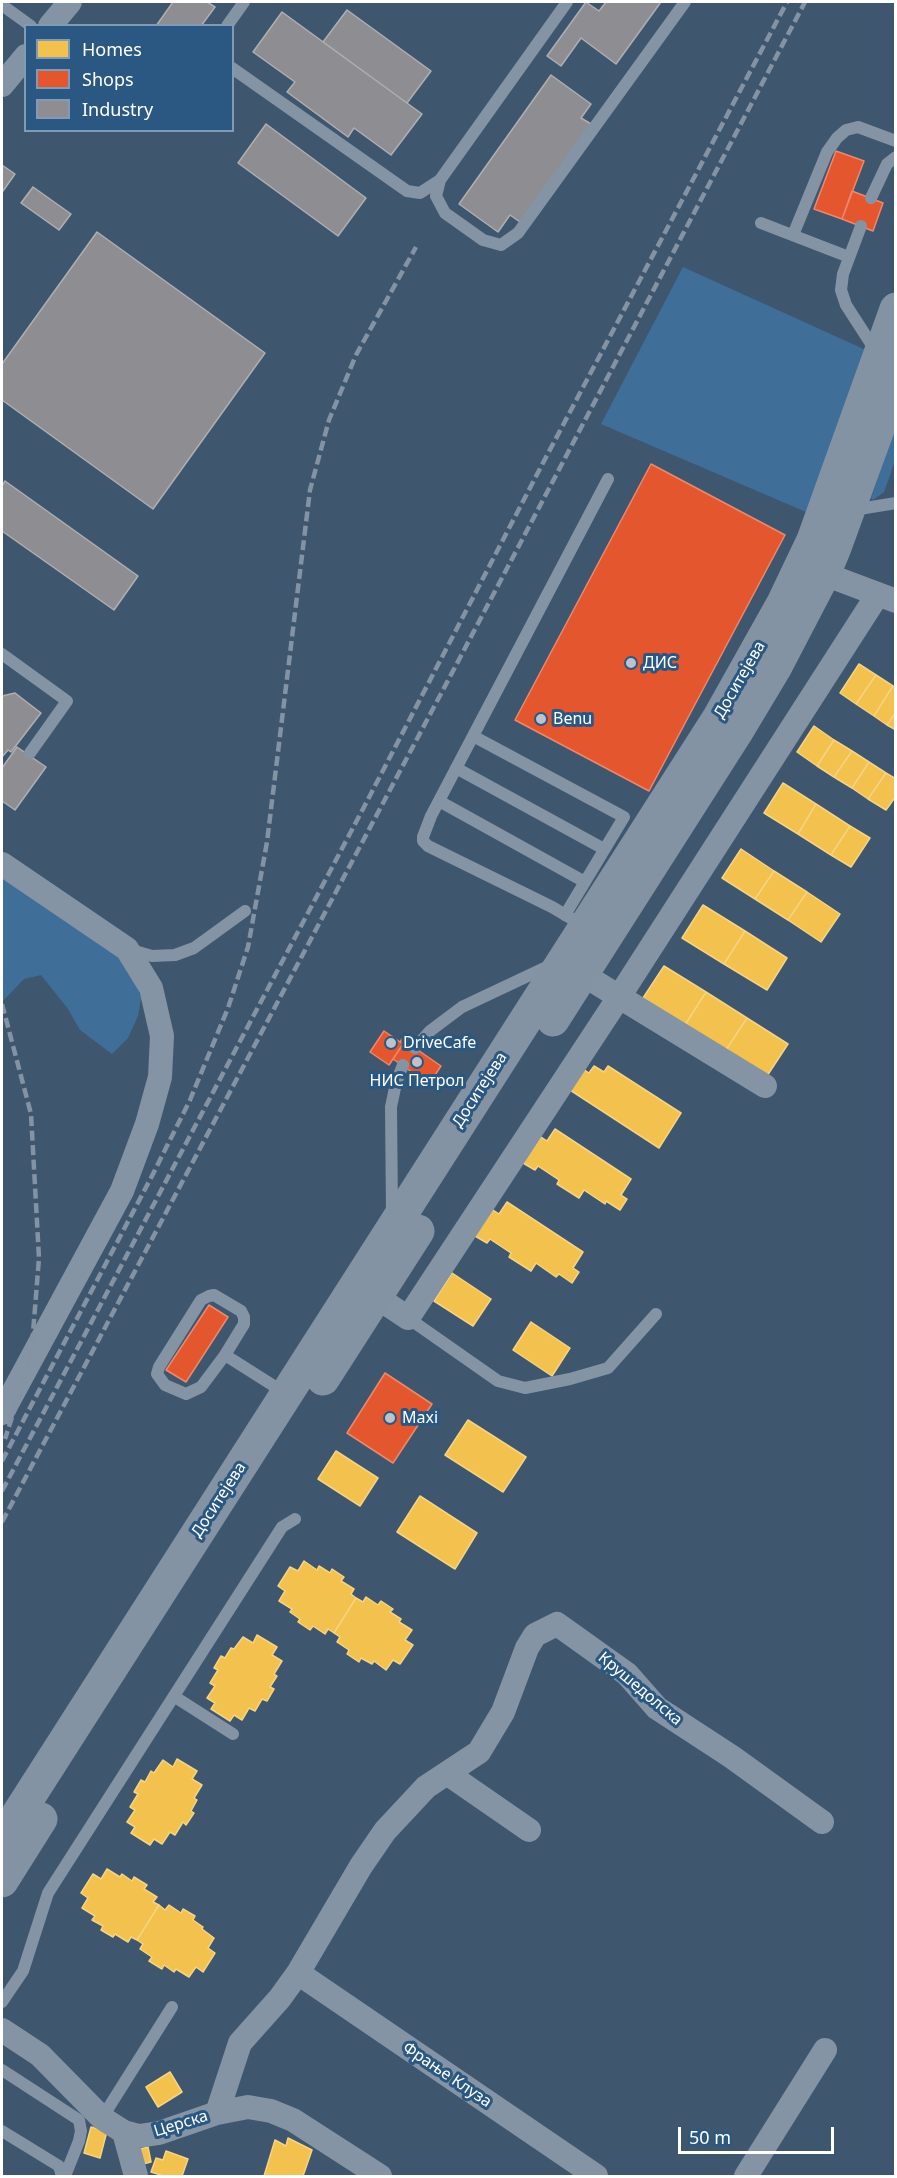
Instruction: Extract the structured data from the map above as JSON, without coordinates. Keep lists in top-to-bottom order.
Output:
{
  "streets": {
    "main road": ["Доситејева"],
    "street": ["Крушедолска", "Фрање Клуза", "Церска"]
  },
  "crossings": [
    ["Крушедолска", "Фрање Клуза"],
    ["Крушедолска", "Церска"]
  ],
  "places": [
    "ДИС",
    "Benu",
    "DriveCafe",
    "НИС Петрол",
    "Maxi"
  ],
  "legend": ["Homes", "Shops", "Industry"],
  "scale_bar": "50 m"
}
